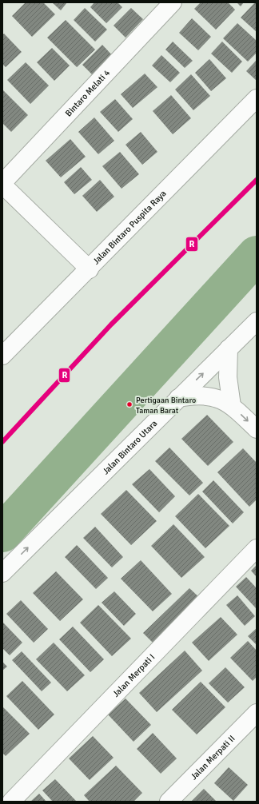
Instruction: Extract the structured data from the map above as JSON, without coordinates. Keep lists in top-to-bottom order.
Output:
{
  "streets": {
    "street": [
      "Bintaro Melati 4",
      "Jalan Bintaro Puspita Raya",
      "Jalan Bintaro Utara",
      "Jalan Merpati I",
      "Jalan Merpati II"
    ]
  },
  "one_way": ["Jalan Bintaro Utara"],
  "places": ["Pertigaan Bintaro Taman Barat"],
  "lines": ["transit line R"]
}
